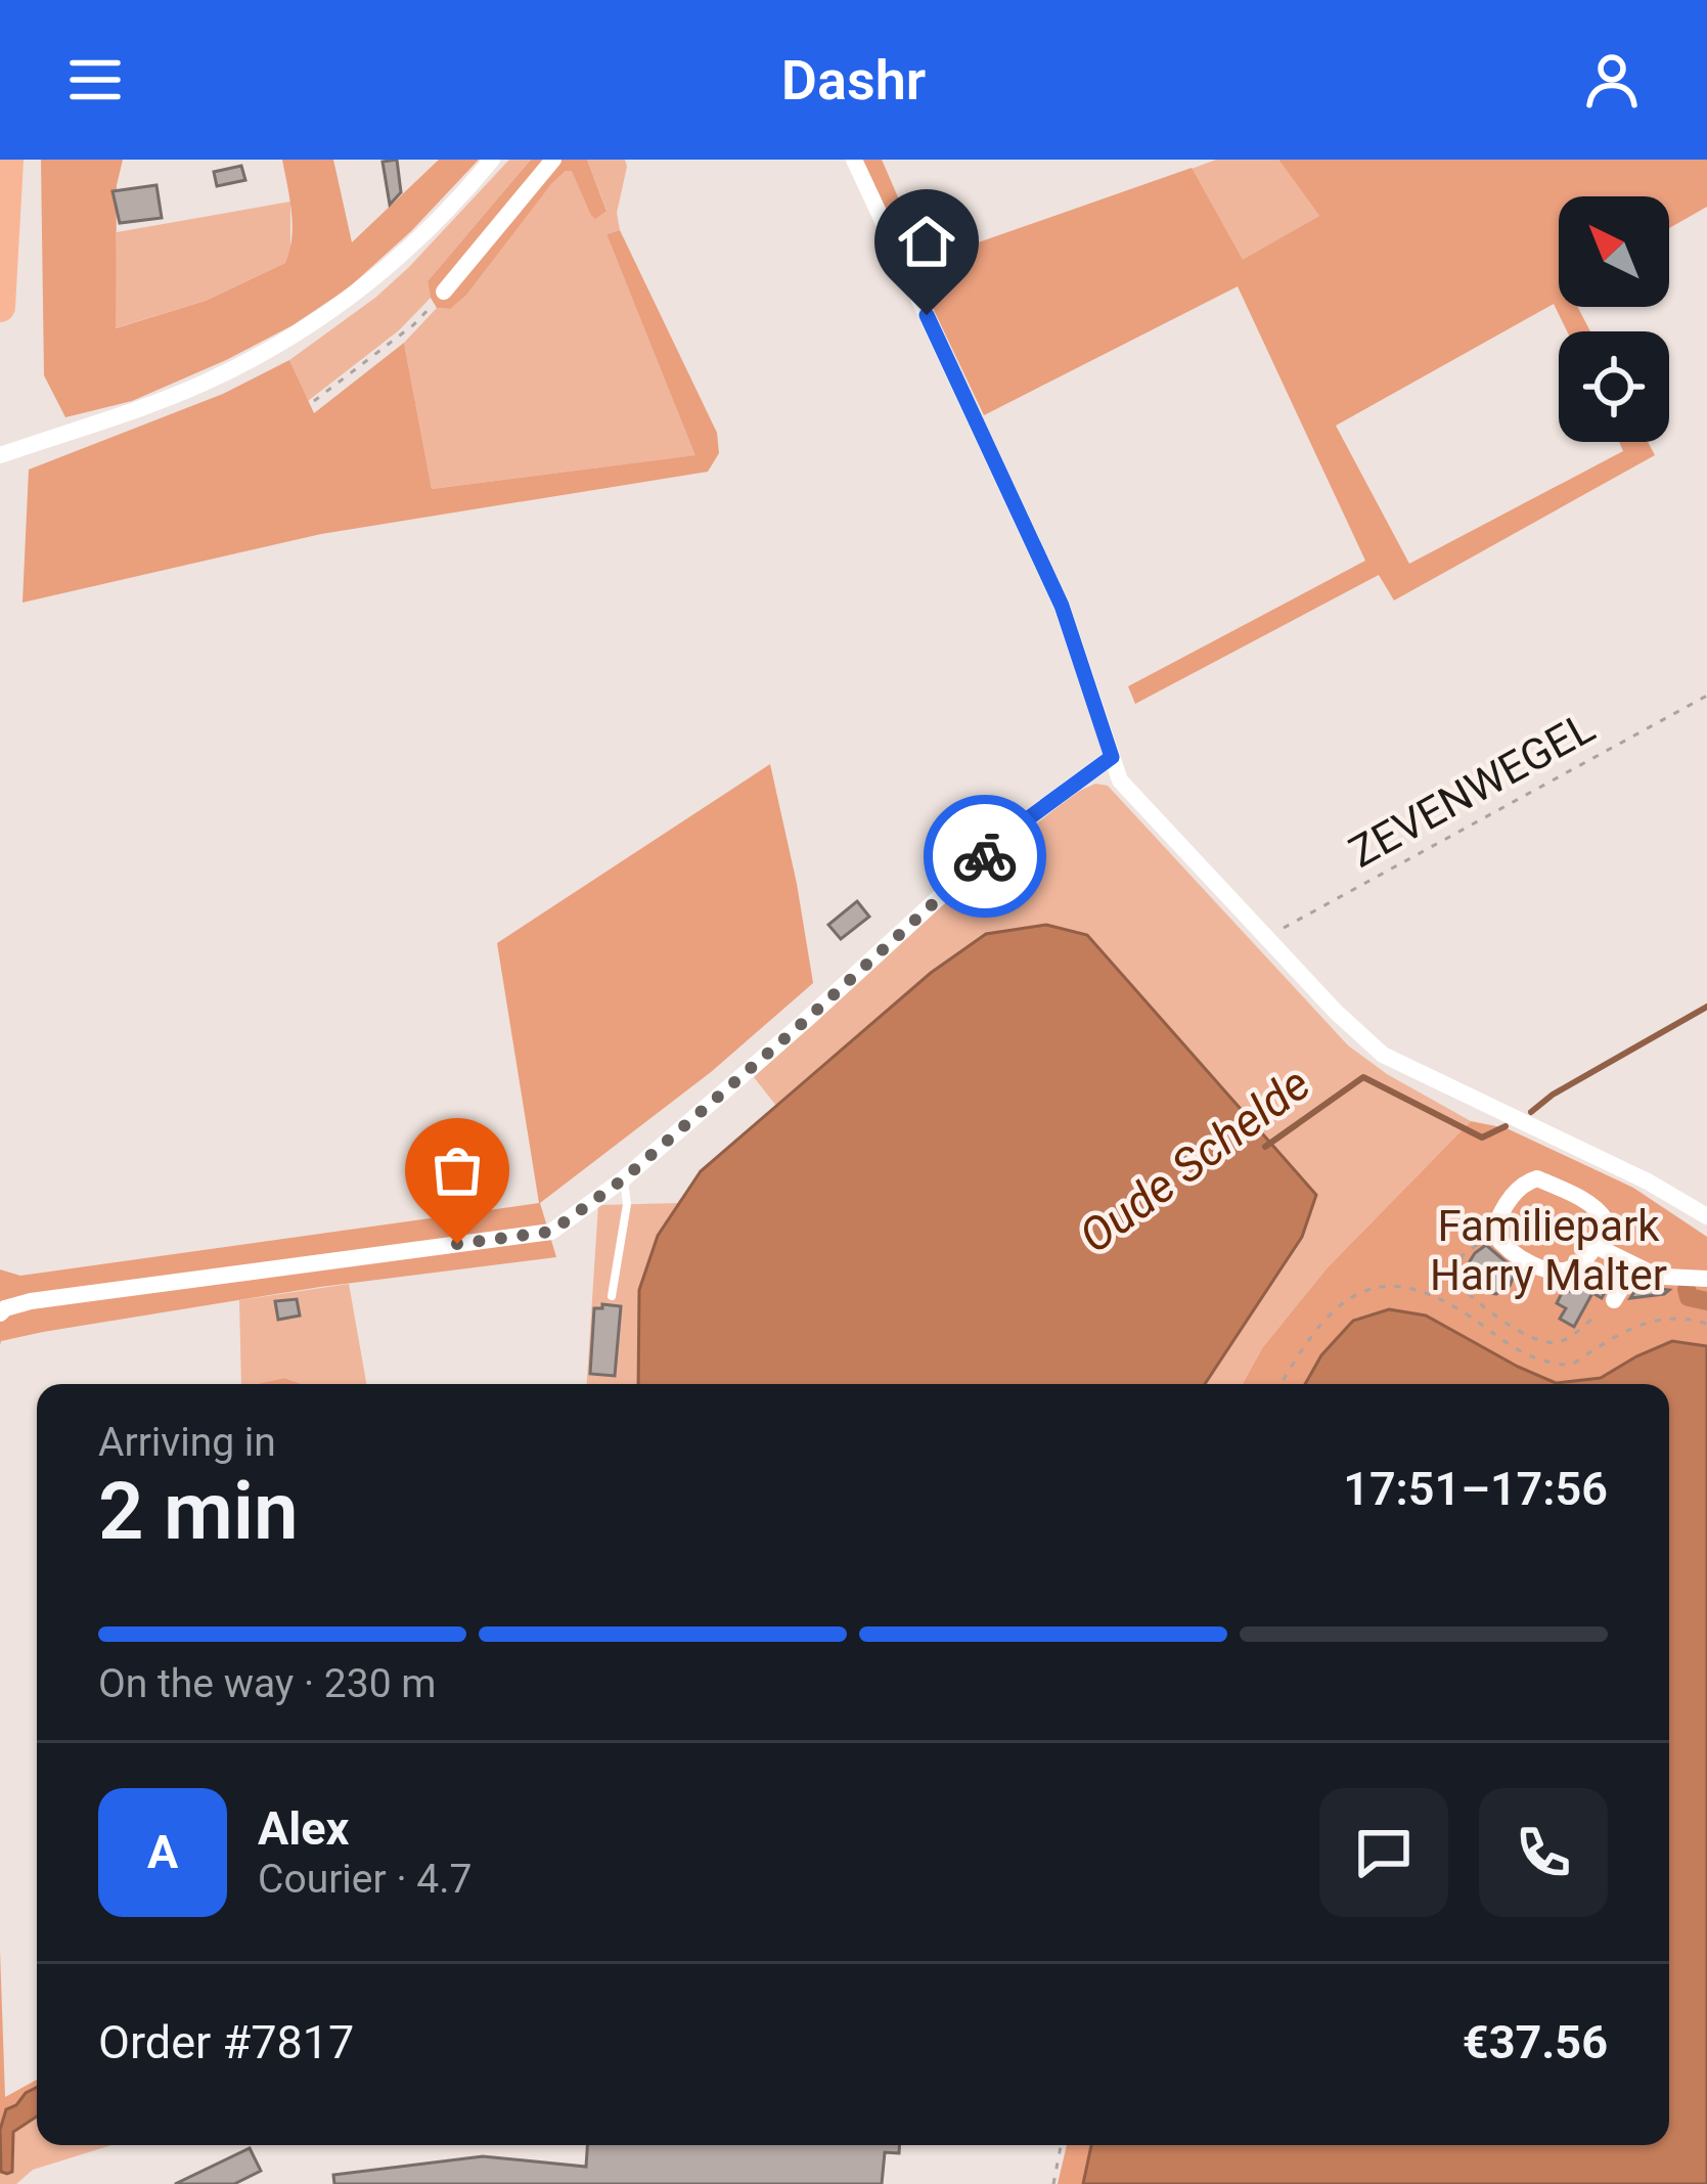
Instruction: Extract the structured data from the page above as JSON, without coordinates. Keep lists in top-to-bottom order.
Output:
{
  "streets": {
    "path": ["ZEVENWEGEL"]
  },
  "water": ["Oude Schelde"],
  "parks": ["Familiepark Harry Malter"],
  "north": "top left",
  "page": {
    "header": "Dashr",
    "heading": ["2 min", "Arriving in", "17:51–17:56"],
    "panel": [
      "Alex",
      "Courier · 4.7",
      "Order #7817",
      "€37.56"
    ],
    "bar": "On the way · 230 m",
    "round": "A"
  }
}
